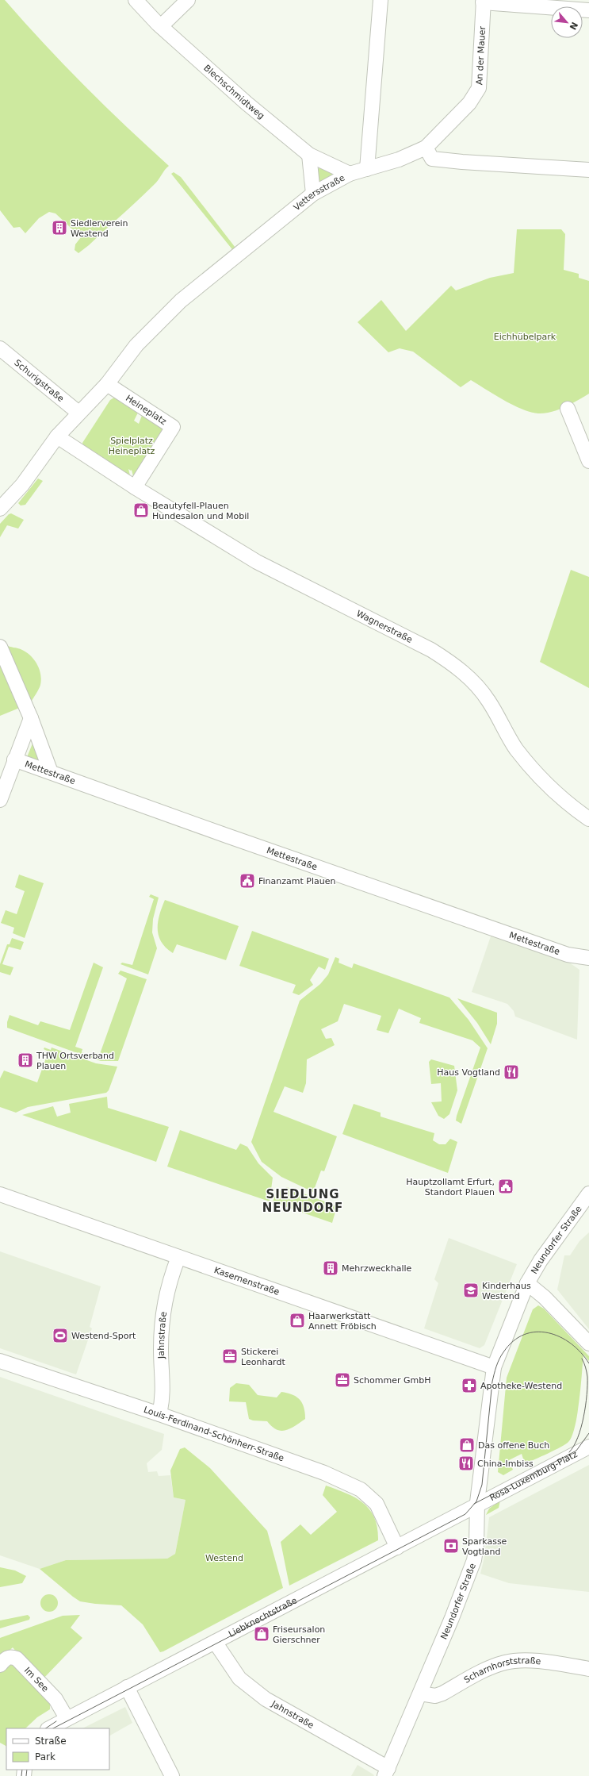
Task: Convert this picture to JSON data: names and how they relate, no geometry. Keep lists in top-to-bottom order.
{
  "streets": {
    "street": [
      "An der Mauer",
      "Blechschmidtweg",
      "Vettersstraße",
      "Schurigstraße",
      "Heineplatz",
      "Wagnerstraße",
      "Mettestraße",
      "Neundorfer Straße",
      "Kasernenstraße",
      "Jahnstraße",
      "Louis-Ferdinand-Schönherr-Straße",
      "Rosa-Luxemburg-Platz",
      "Liebknechtstraße",
      "Scharnhorststraße",
      "Im See"
    ]
  },
  "crossings": [
    ["An der Mauer", "Vettersstraße"],
    ["Blechschmidtweg", "Vettersstraße"],
    ["Vettersstraße", "Heineplatz"],
    ["Heineplatz", "Wagnerstraße"],
    ["Neundorfer Straße", "Kasernenstraße"],
    ["Neundorfer Straße", "Jahnstraße"],
    ["Neundorfer Straße", "Rosa-Luxemburg-Platz"],
    ["Neundorfer Straße", "Liebknechtstraße"],
    ["Neundorfer Straße", "Scharnhorststraße"],
    ["Kasernenstraße", "Jahnstraße"],
    ["Jahnstraße", "Louis-Ferdinand-Schönherr-Straße"],
    ["Jahnstraße", "Liebknechtstraße"],
    ["Louis-Ferdinand-Schönherr-Straße", "Liebknechtstraße"],
    ["Rosa-Luxemburg-Platz", "Liebknechtstraße"],
    ["Liebknechtstraße", "Im See"]
  ],
  "districts": ["SIEDLUNG NEUNDORF"],
  "parks": ["Eichhübelpark", "Spielplatz Heineplatz", "Westend"],
  "places": {
    "building": ["Siedlerverein Westend", "THW Ortsverband Plauen", "Mehrzweckhalle"],
    "shop": [
      "Beautyfell-Plauen Hundesalon und Mobil",
      "Haarwerkstatt Annett Fröbisch",
      "Das offene Buch",
      "Friseursalon Gierschner"
    ],
    "public building": ["Finanzamt Plauen", "Hauptzollamt Erfurt, Standort Plauen"],
    "restaurant": ["Haus Vogtland", "China-Imbiss"],
    "school or university": ["Kinderhaus Westend"],
    "sports": ["Westend-Sport"],
    "office": ["Stickerei Leonhardt", "Schommer GmbH"],
    "pharmacy": ["Apotheke-Westend"],
    "bank": ["Sparkasse Vogtland"]
  },
  "legend": ["Straße", "Park"],
  "north": "bottom right"
}
